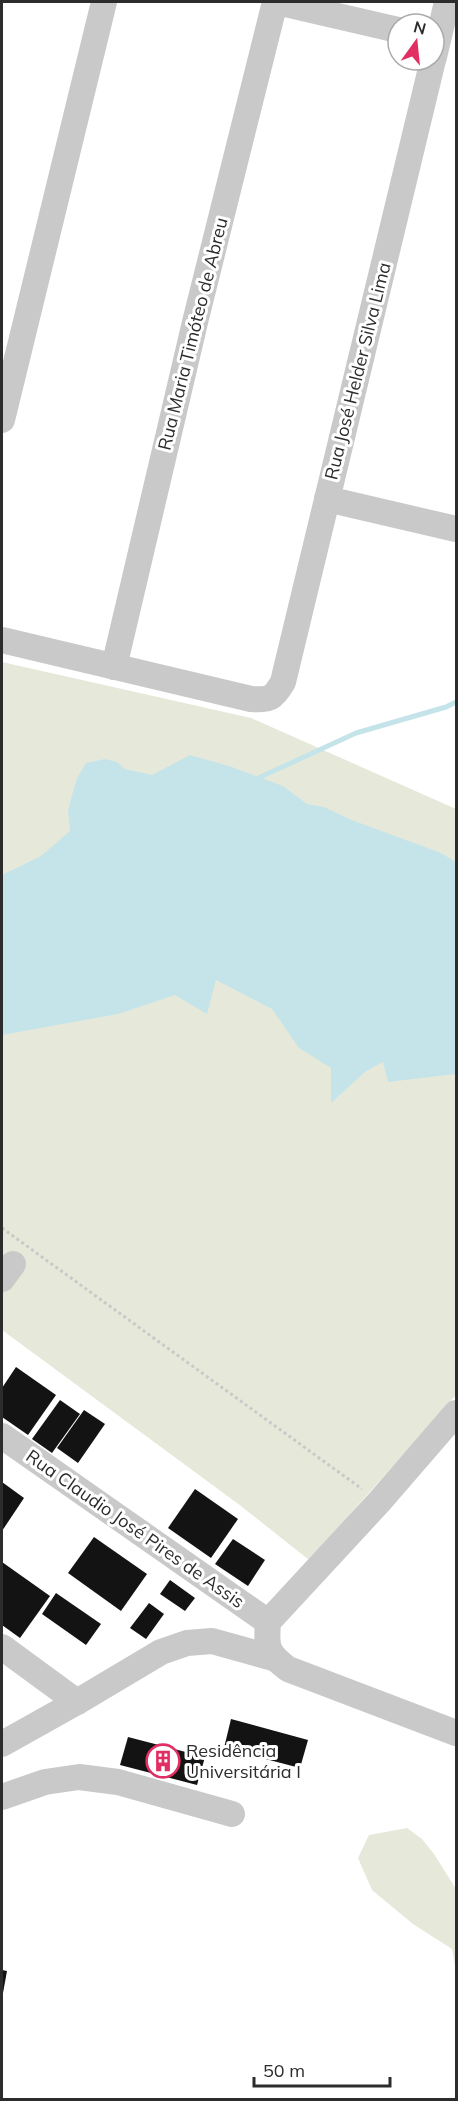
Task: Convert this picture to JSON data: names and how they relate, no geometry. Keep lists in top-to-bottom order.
{
  "streets": {
    "street": ["Rua Maria Timóteo de Abreu", "Rua José Helder Silva Lima", "Rua Claudio José Pires de Assis"]
  },
  "crossings": [
    ["Rua Maria Timóteo de Abreu", "Rua José Helder Silva Lima"]
  ],
  "places": {
    "building": ["Residência Universitária I"]
  },
  "scale_bar": "50 m",
  "north": "top"
}
